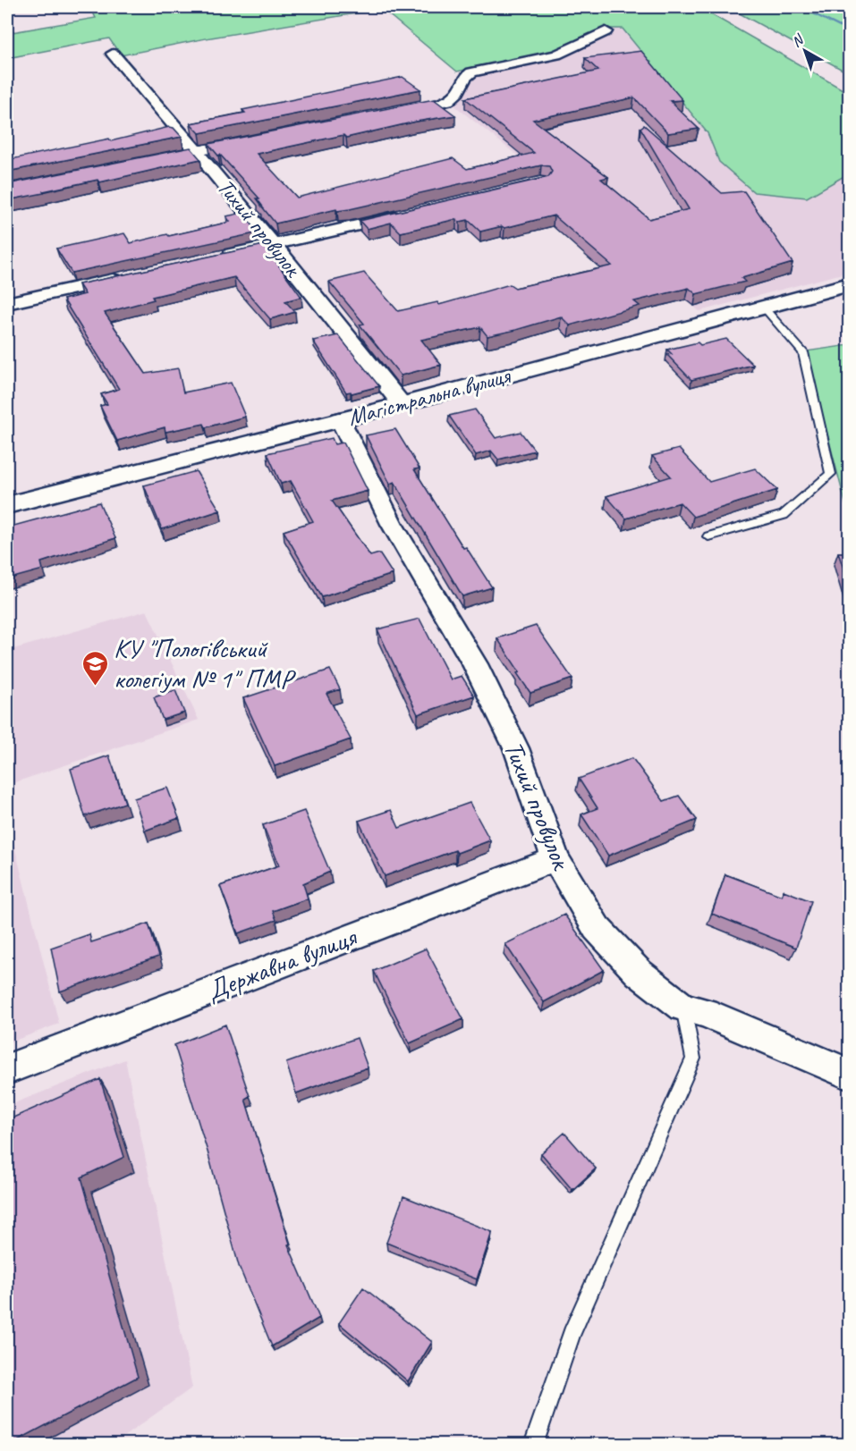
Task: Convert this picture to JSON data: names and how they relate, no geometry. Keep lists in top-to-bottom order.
{
  "streets": {
    "main road": ["Магістральна вулиця"],
    "street": ["Тихий провулок", "Державна вулиця"]
  },
  "crossings": [
    ["Тихий провулок", "Магістральна вулиця"],
    ["Тихий провулок", "Державна вулиця"]
  ],
  "places": {
    "school or university": ["КУ \"Пологівський колегіум № 1\" ПМР"]
  },
  "north": "top left"
}
